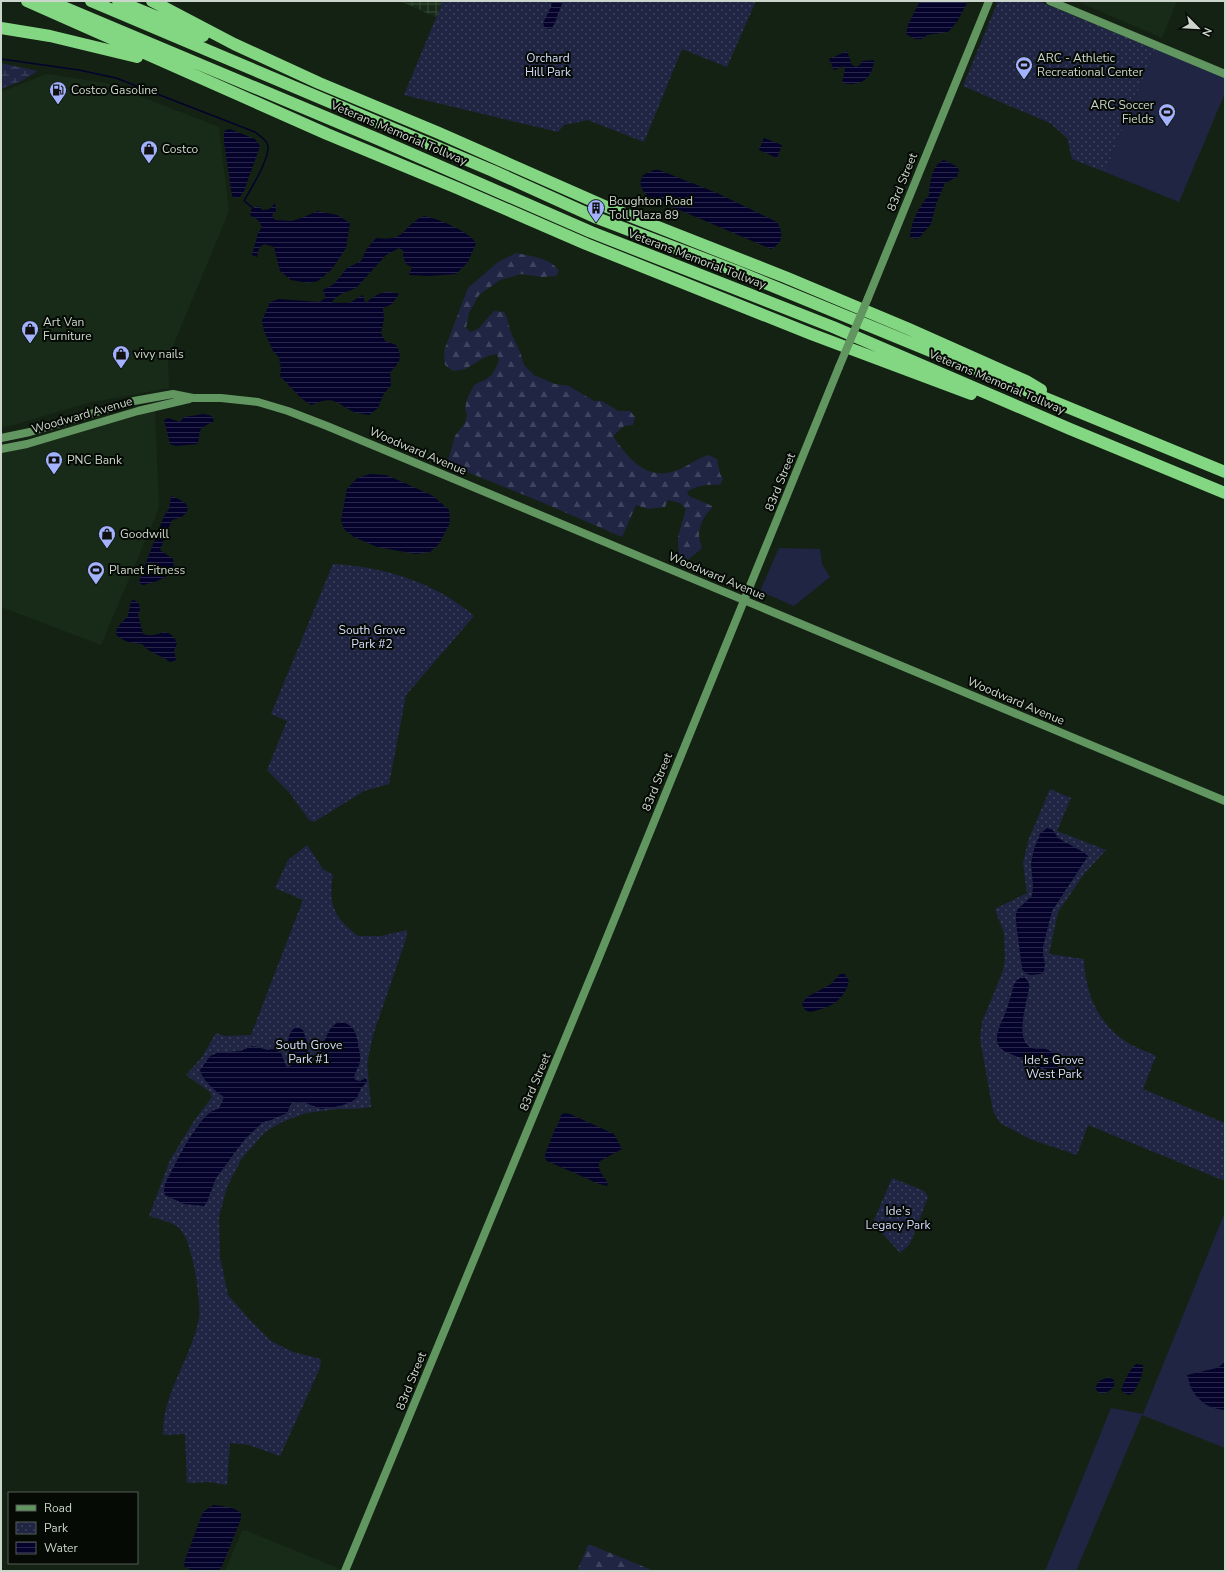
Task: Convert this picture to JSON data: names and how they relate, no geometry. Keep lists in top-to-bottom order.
{
  "streets": {
    "highway": ["Veterans Memorial Tollway"],
    "main road": ["83rd Street", "Woodward Avenue"]
  },
  "crossings": [
    ["83rd Street", "Woodward Avenue"]
  ],
  "parks": [
    "Orchard Hill Park",
    "South Grove Park #2",
    "South Grove Park #1",
    "Ide's Grove West Park",
    "Ide's Legacy Park"
  ],
  "places": {
    "sports": ["ARC - Athletic Recreational Center", "ARC Soccer Fields", "Planet Fitness"],
    "fuel station": ["Costco Gasoline"],
    "shop": [
      "Costco",
      "Art Van Furniture",
      "vivy nails",
      "Goodwill"
    ],
    "building": ["Boughton Road Toll Plaza 89"],
    "bank": ["PNC Bank"]
  },
  "legend": ["Road", "Park", "Water"],
  "north": "bottom right"
}
